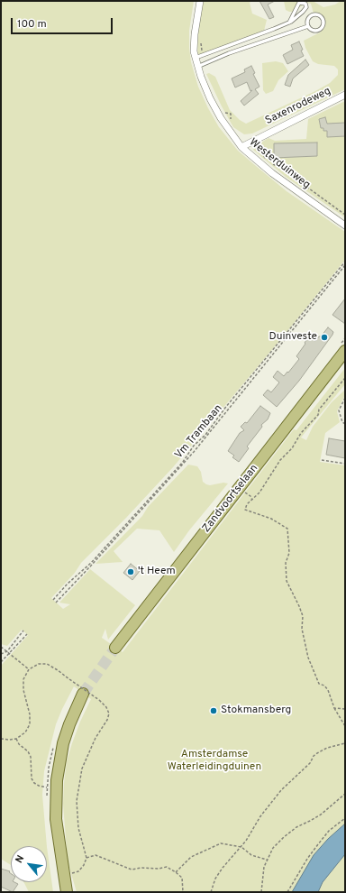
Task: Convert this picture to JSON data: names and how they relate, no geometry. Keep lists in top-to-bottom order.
{
  "streets": {
    "main road": ["Zandvoortselaan"],
    "street": ["Saxenrodeweg", "Westerduinweg"],
    "path": ["Vm Trambaan"]
  },
  "crossings": [
    ["Saxenrodeweg", "Westerduinweg"]
  ],
  "parks": ["Amsterdamse Waterleidingduinen"],
  "places": ["Duinveste", "'t Heem", "Stokmansberg"],
  "scale_bar": "100 m",
  "north": "top left"
}
